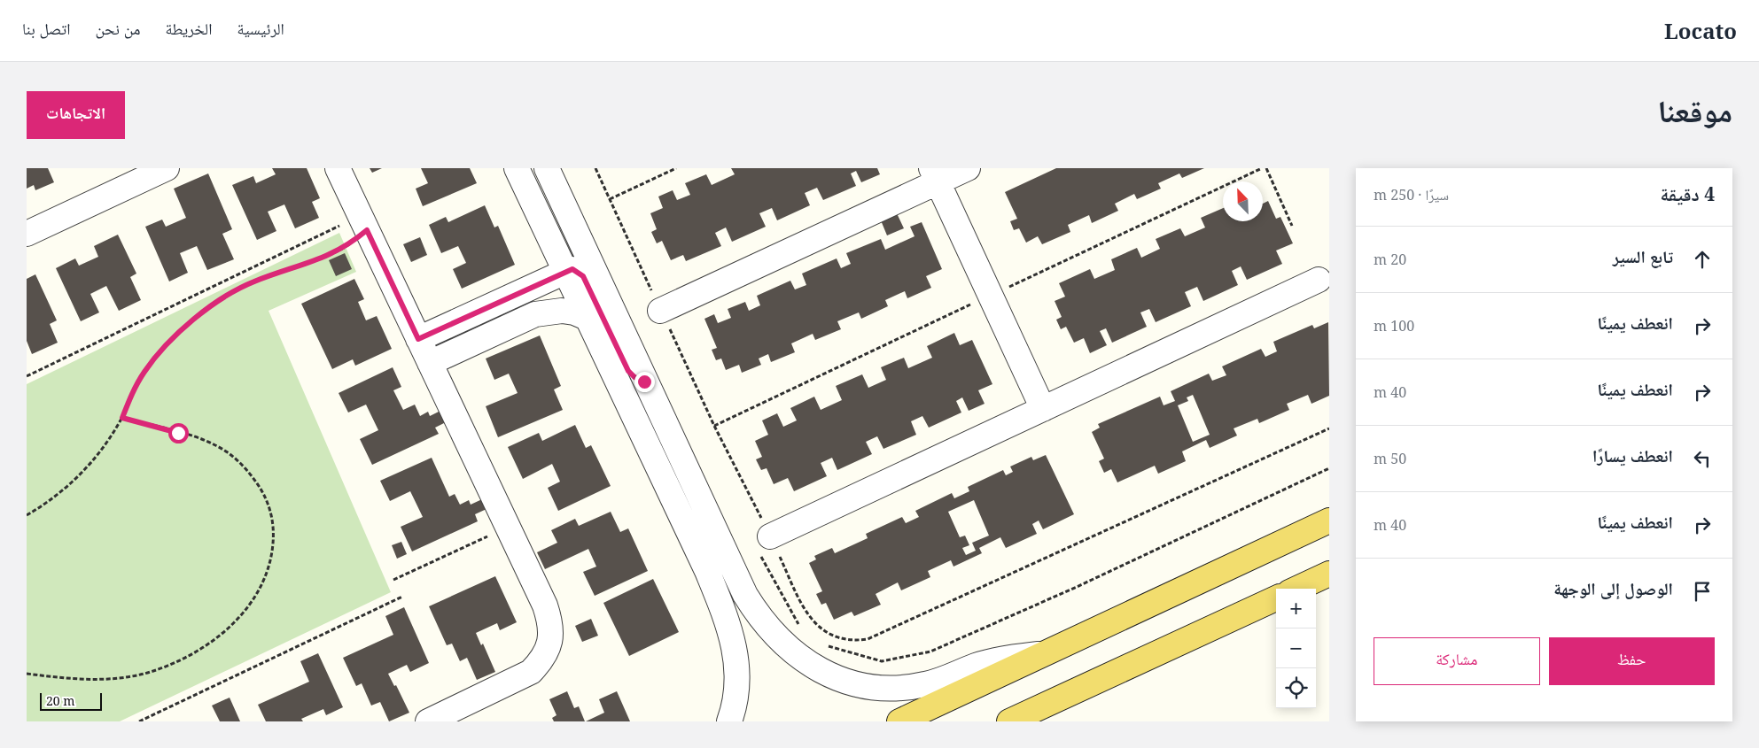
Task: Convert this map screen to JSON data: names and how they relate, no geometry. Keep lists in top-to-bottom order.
{
  "scale_bar": "20 m",
  "north": "top left",
  "page": {
    "header": "Locato",
    "nav": [
      "الرئيسية",
      "الخريطة",
      "من نحن",
      "اتصل بنا"
    ],
    "title": "موقعنا",
    "buttons": [
      "الاتجاهات",
      ["حفظ", "مشاركة"]
    ],
    "heading": ["4 دقيقة", "سيرًا · 250 m"],
    "list": [
      ["تابع السير", "20 m"],
      ["انعطف يمينًا", "100 m"],
      ["انعطف يمينًا", "40 m"],
      ["انعطف يسارًا", "50 m"],
      ["انعطف يمينًا", "40 m"],
      "الوصول إلى الوجهة"
    ],
    "map_buttons": ["+", "−"],
    "scale": "20 m"
  }
}
